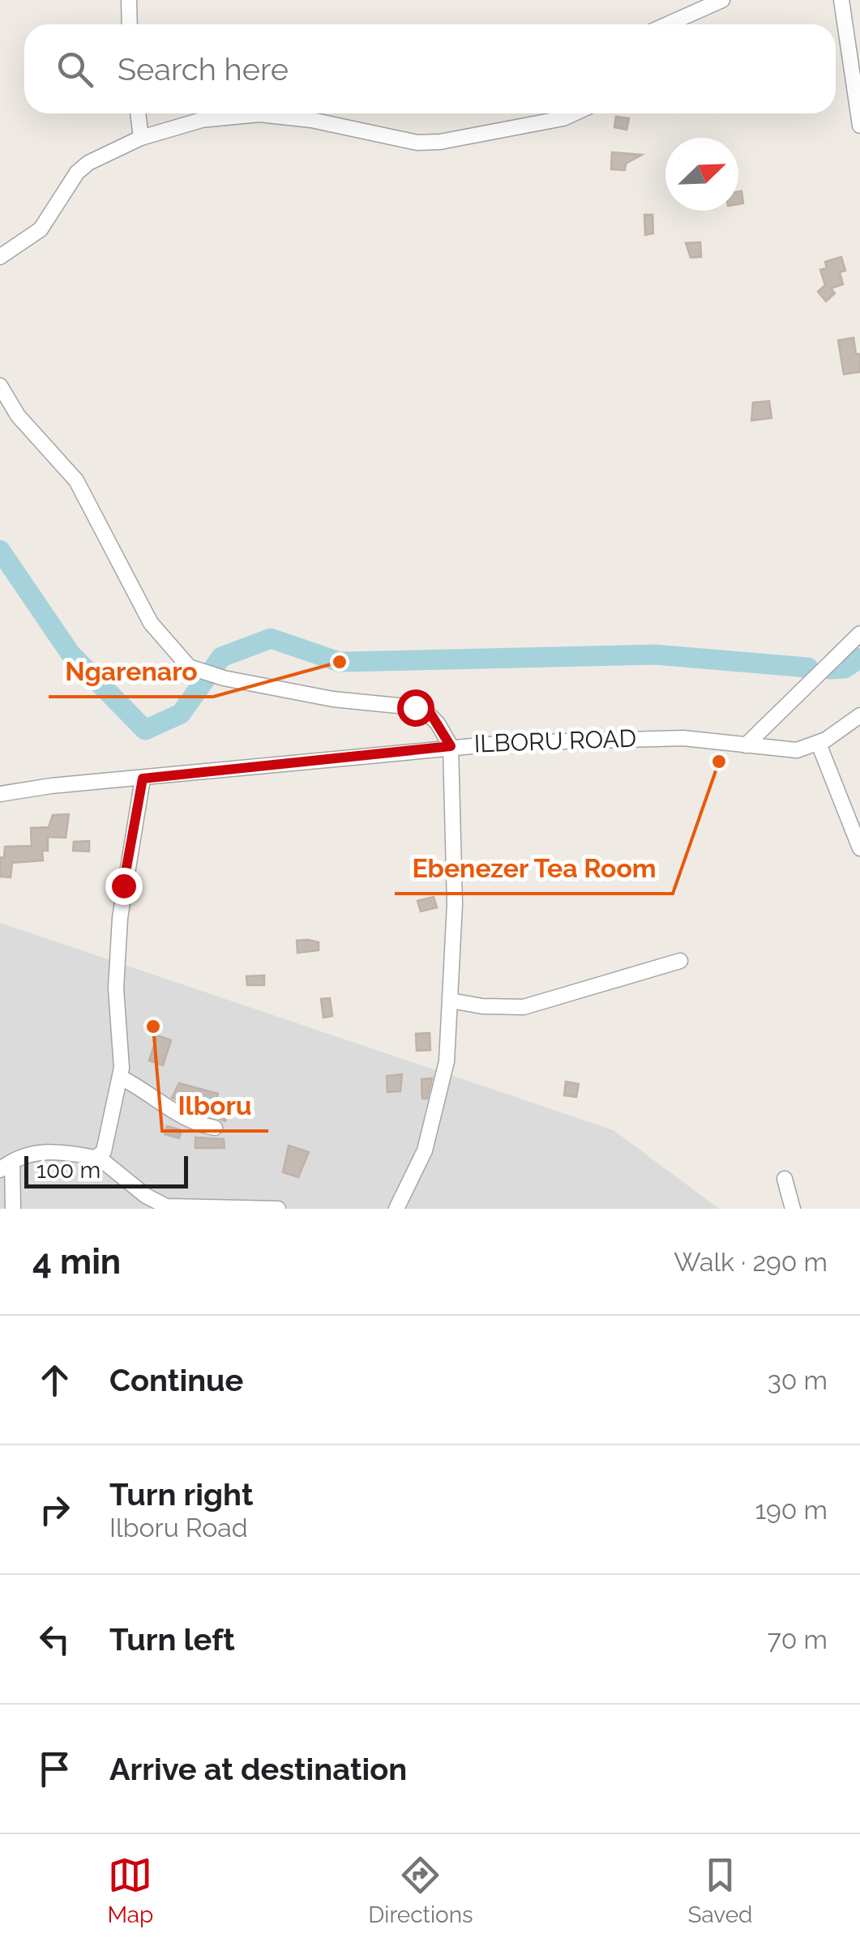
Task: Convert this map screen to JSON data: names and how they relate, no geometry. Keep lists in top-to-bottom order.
{
  "streets": {
    "street": ["ILBORU ROAD"]
  },
  "places": ["Ngarenaro", "Ebenezer Tea Room", "Ilboru"],
  "scale_bar": "100 m",
  "north": "top right",
  "page": {
    "search": "Search here",
    "scale": "100 m",
    "heading": ["4 min", "Walk · 290 m"],
    "list": [
      ["Continue", "30 m"],
      ["Turn right", "Ilboru Road", "190 m"],
      ["Turn left", "70 m"],
      "Arrive at destination"
    ],
    "nav": ["Map", "Directions", "Saved"]
  }
}
